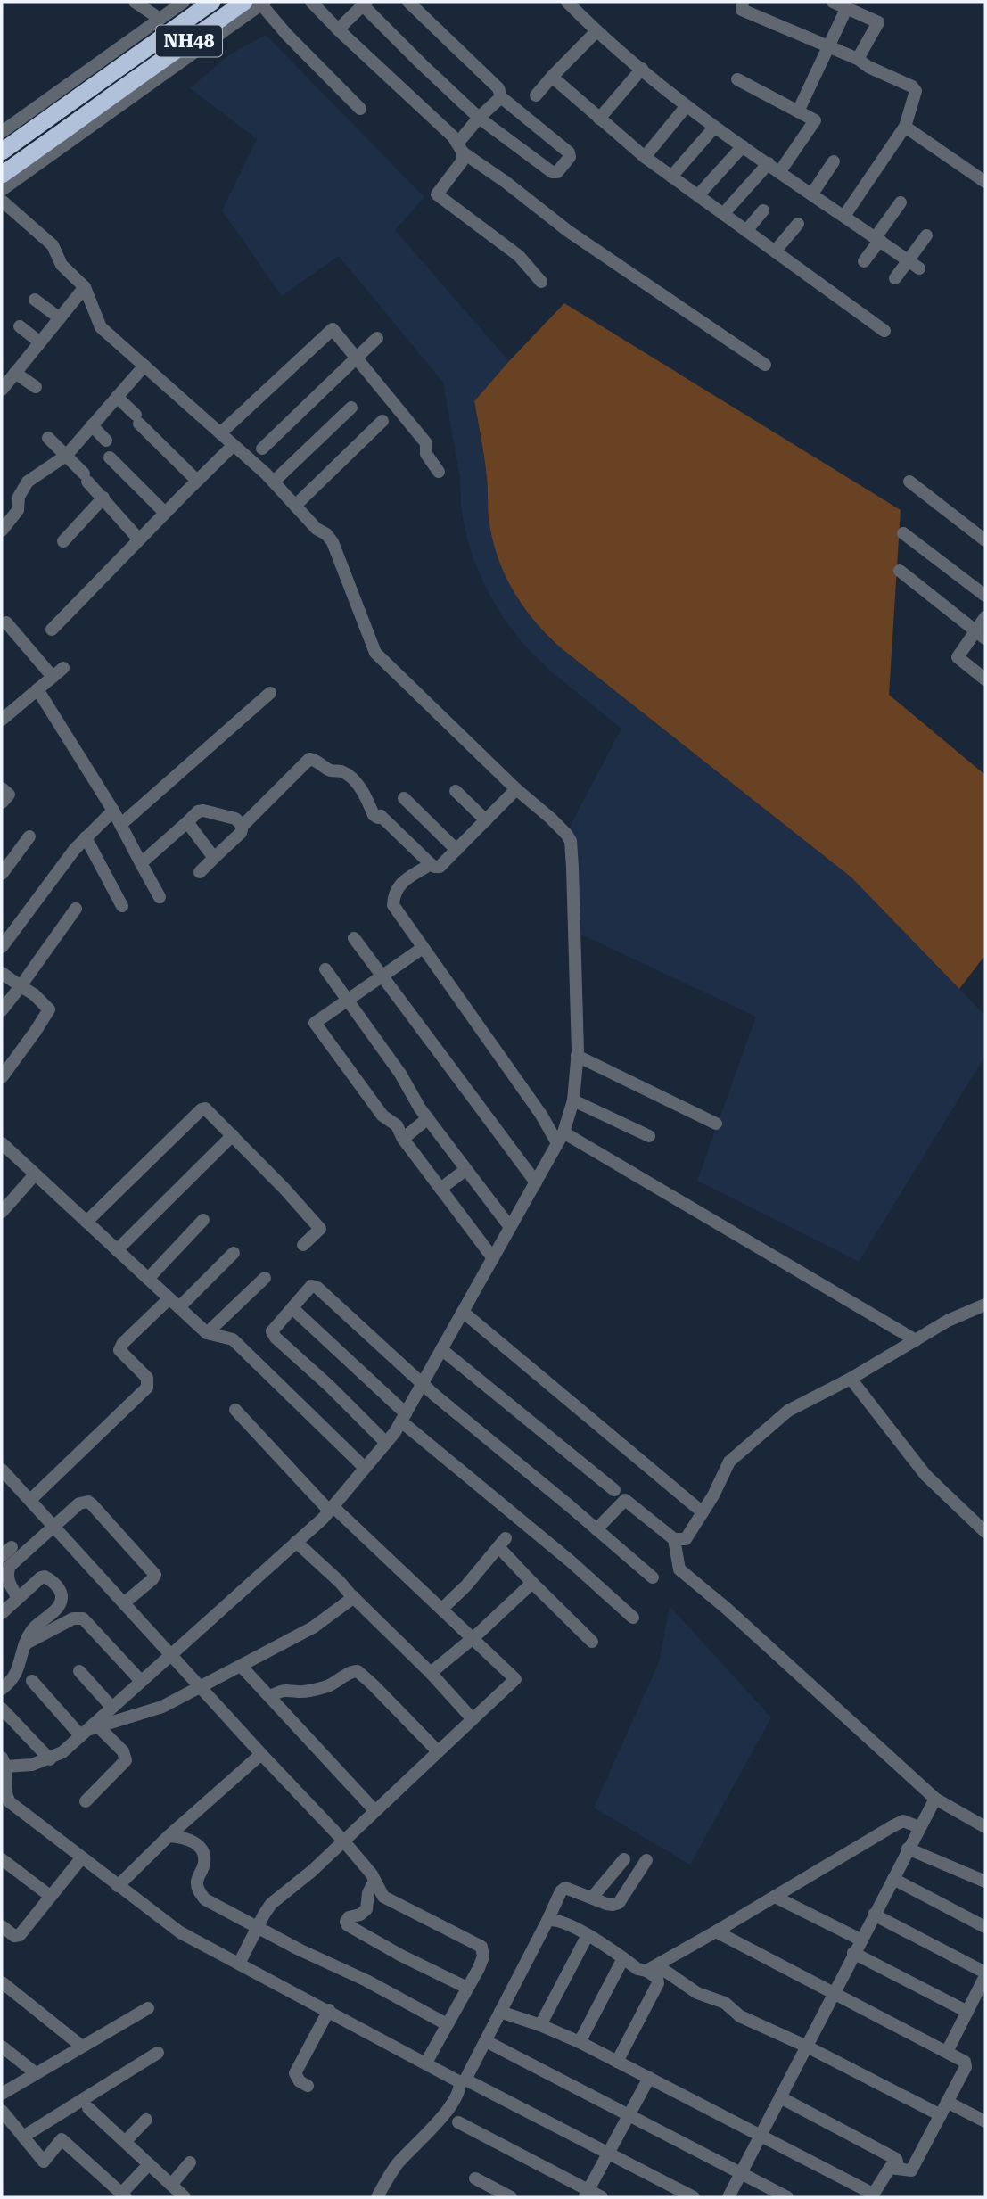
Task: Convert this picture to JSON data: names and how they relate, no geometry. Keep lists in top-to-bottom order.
{
  "streets": {
    "highway": ["NH48"]
  }
}
